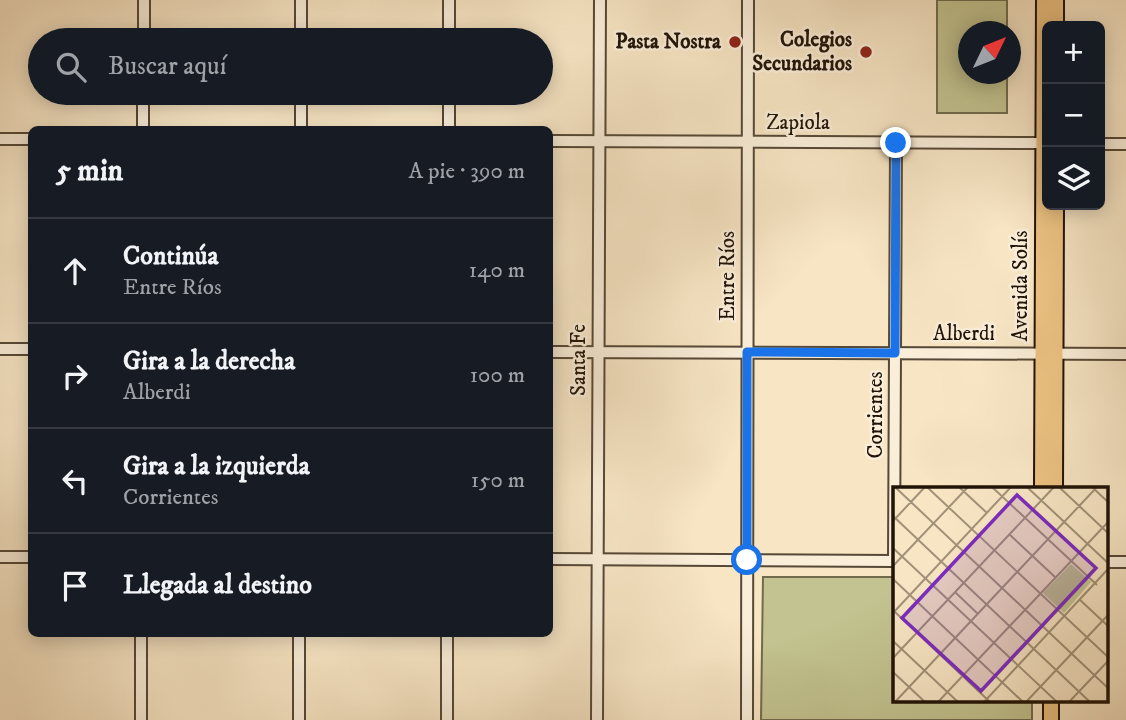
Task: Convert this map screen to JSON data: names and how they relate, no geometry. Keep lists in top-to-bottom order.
{
  "streets": {
    "main road": ["Avenida Solís"],
    "street": [
      "Zapiola",
      "Entre Ríos",
      "Alberdi",
      "Santa Fe",
      "Corrientes"
    ]
  },
  "crossings": [
    ["Zapiola", "Entre Ríos"],
    ["Zapiola", "Santa Fe"],
    ["Zapiola", "Corrientes"],
    ["Entre Ríos", "Alberdi"],
    ["Avenida Solís", "Alberdi"],
    ["Alberdi", "Santa Fe"],
    ["Alberdi", "Corrientes"]
  ],
  "places": ["Pasta Nostra", "Colegios Secundarios"],
  "north": "top right",
  "page": {
    "map_buttons": ["+", "−"],
    "search": "Buscar aquí",
    "heading": ["5 min", "A pie · 390 m"],
    "list": [
      ["Continúa", "Entre Ríos", "140 m"],
      ["Gira a la derecha", "Alberdi", "100 m"],
      ["Gira a la izquierda", "Corrientes", "150 m"],
      "Llegada al destino"
    ]
  }
}
